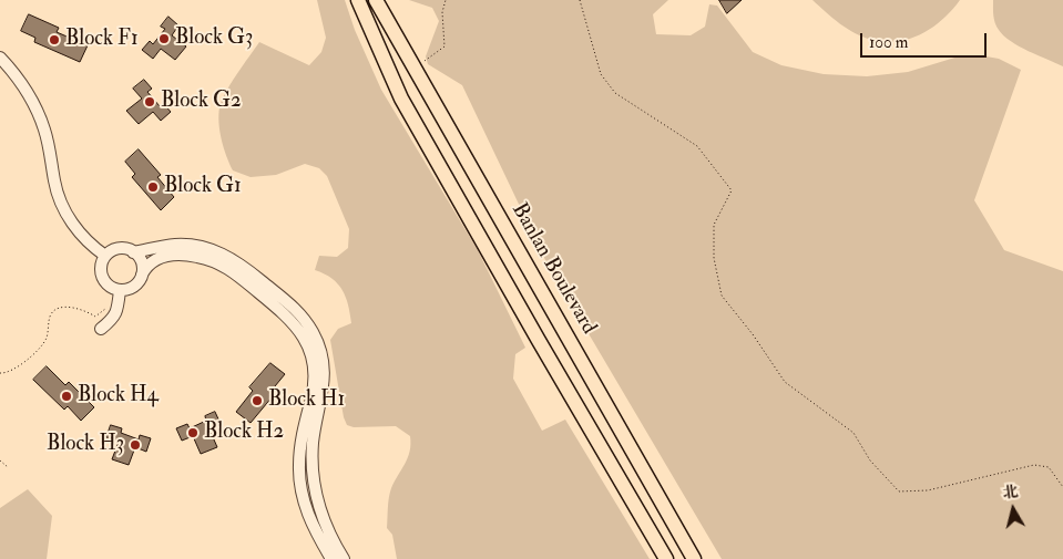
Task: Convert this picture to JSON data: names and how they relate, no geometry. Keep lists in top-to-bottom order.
{
  "streets": {
    "main road": ["Banlan Boulevard"]
  },
  "places": [
    "Block G3",
    "Block F1",
    "Block G2",
    "Block G1",
    "Block H4",
    "Block H1",
    "Block H2",
    "Block H3"
  ],
  "scale_bar": "100 m",
  "north": "top"
}
